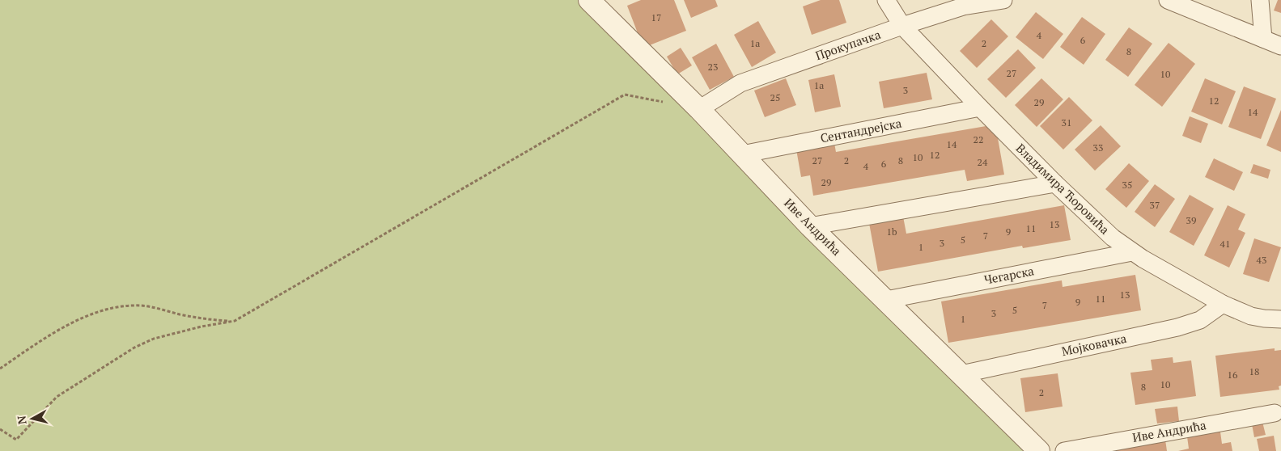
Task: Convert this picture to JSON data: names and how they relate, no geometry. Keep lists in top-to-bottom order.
{
  "streets": {
    "street": [
      "Прокупачка",
      "Сентандрејска",
      "Владимира Ћоровића",
      "Иве Андрића",
      "Чегарска",
      "Мојковачка"
    ]
  },
  "crossings": [
    ["Прокупачка", "Владимира Ћоровића"],
    ["Прокупачка", "Иве Андрића"],
    ["Сентандрејска", "Владимира Ћоровића"],
    ["Сентандрејска", "Иве Андрића"],
    ["Владимира Ћоровића", "Чегарска"],
    ["Владимира Ћоровића", "Мојковачка"],
    ["Иве Андрића", "Чегарска"],
    ["Иве Андрића", "Мојковачка"]
  ],
  "house_numbers": [
    "17",
    "4",
    "6",
    "1a",
    "2",
    "8",
    "23",
    "27",
    "10",
    "1a",
    "3",
    "25",
    "12",
    "29",
    "14",
    "31",
    "22",
    "14",
    "33",
    "12",
    "10",
    "27",
    "2",
    "8",
    "24",
    "6",
    "4",
    "29",
    "35",
    "37",
    "39",
    "13",
    "11",
    "1b",
    "9",
    "7",
    "5",
    "3",
    "41",
    "1",
    "43",
    "13",
    "11",
    "9",
    "7",
    "5",
    "3",
    "1",
    "18",
    "16",
    "10",
    "8",
    "2"
  ],
  "north": "left"
}
